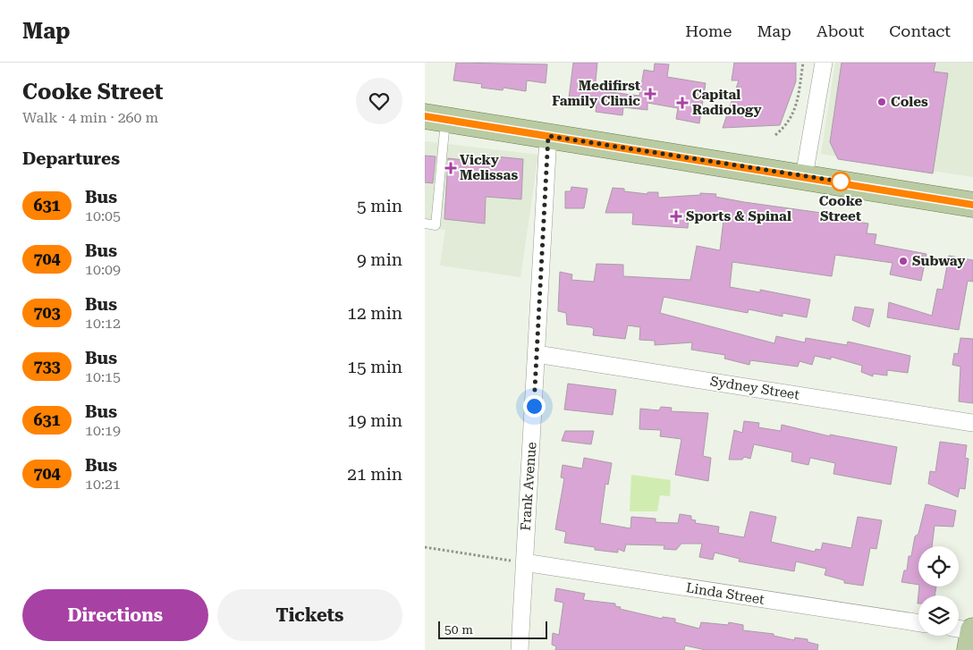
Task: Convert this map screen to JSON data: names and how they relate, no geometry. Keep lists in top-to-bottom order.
{
  "streets": {
    "street": ["Sydney Street", "Frank Avenue", "Linda Street"]
  },
  "crossings": [
    ["Sydney Street", "Frank Avenue"],
    ["Frank Avenue", "Linda Street"]
  ],
  "places": {
    "health": [
      "Medifirst Family Clinic",
      "Capital Radiology",
      "Vicky Melissas",
      "Sports & Spinal"
    ],
    "other": ["Coles", "Cooke Street", "Subway"]
  },
  "lines": ["bus line 631"],
  "scale_bar": "50 m",
  "page": {
    "header": "Map",
    "nav": [
      "Home",
      "Map",
      "About",
      "Contact"
    ],
    "heading": [
      ["Cooke Street", "Walk · 4 min · 260 m"],
      "Departures"
    ],
    "list": [
      {
        "mark": "631",
        "name": "Bus",
        "note": "10:05",
        "value": "5 min"
      },
      {
        "mark": "704",
        "name": "Bus",
        "note": "10:09",
        "value": "9 min"
      },
      {
        "mark": "703",
        "name": "Bus",
        "note": "10:12",
        "value": "12 min"
      },
      {
        "mark": "733",
        "name": "Bus",
        "note": "10:15",
        "value": "15 min"
      },
      {
        "mark": "631",
        "name": "Bus",
        "note": "10:19",
        "value": "19 min"
      },
      {
        "mark": "704",
        "name": "Bus",
        "note": "10:21",
        "value": "21 min"
      }
    ],
    "buttons": ["Directions", "Tickets"],
    "scale": "50 m"
  }
}
